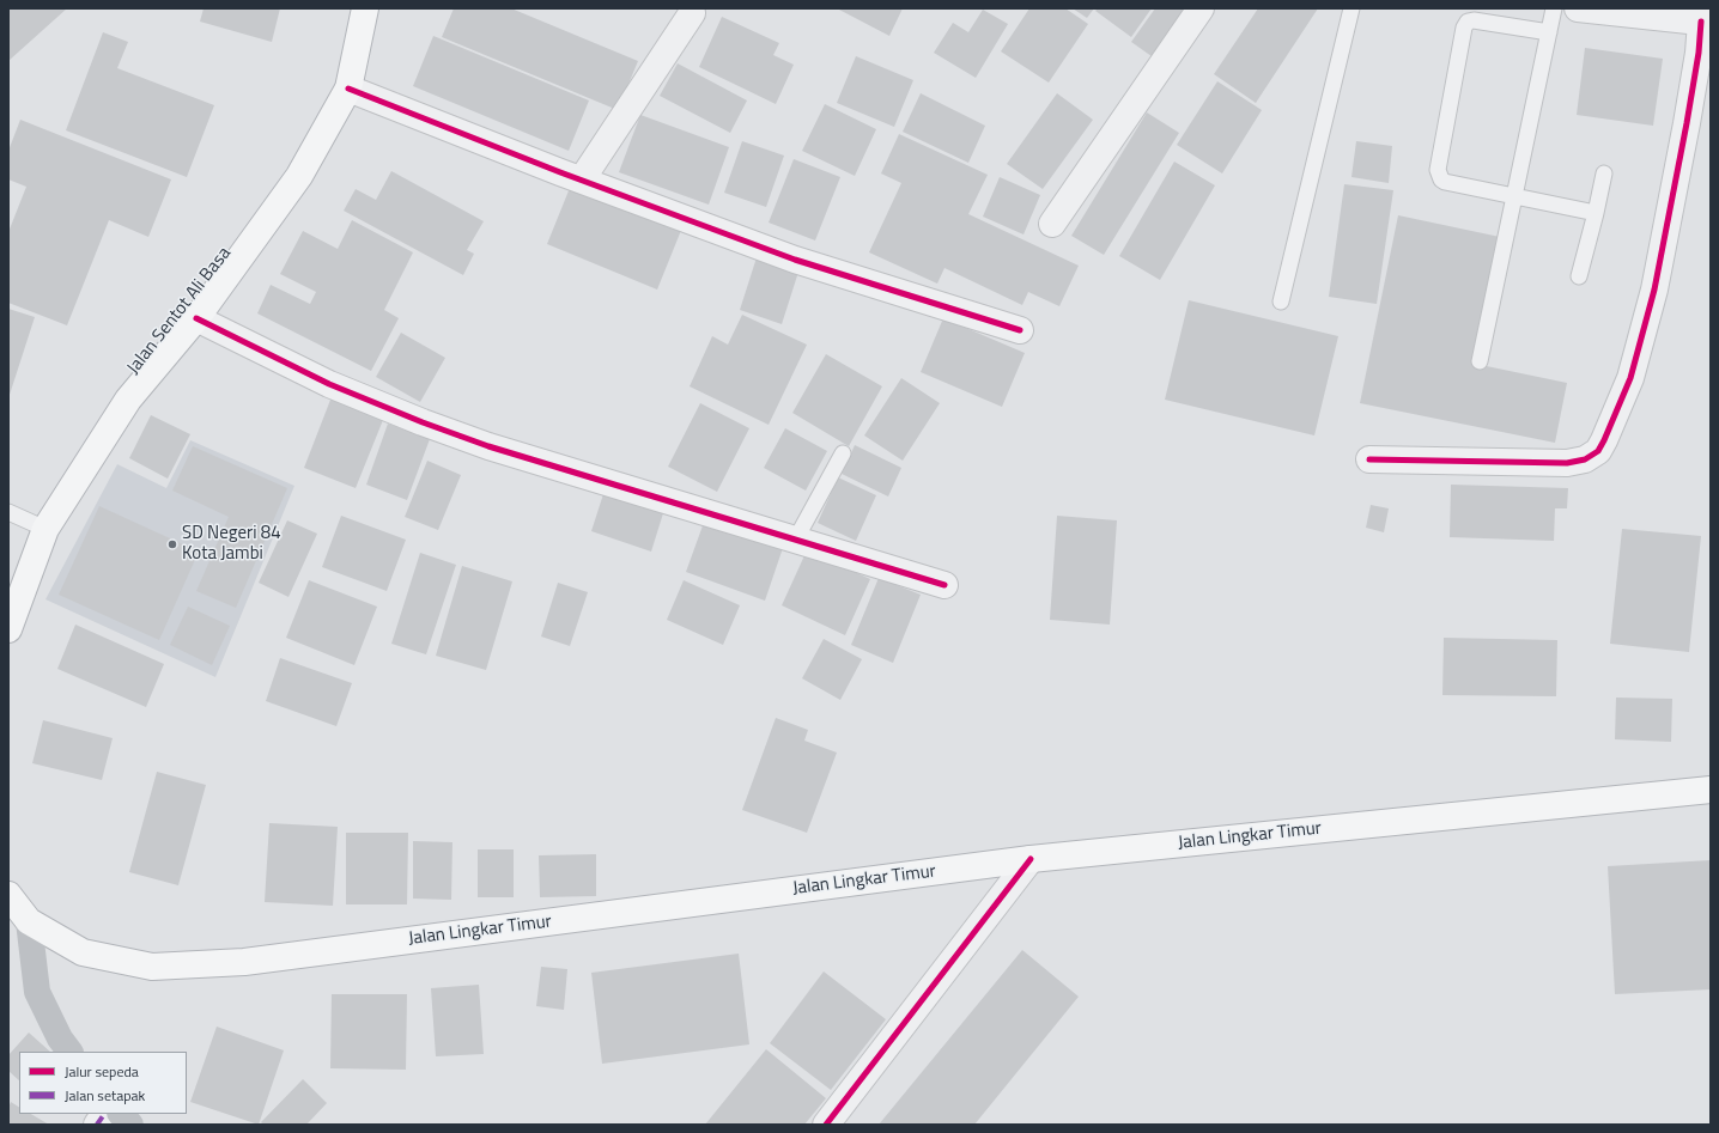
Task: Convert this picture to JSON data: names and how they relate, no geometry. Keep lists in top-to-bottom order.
{
  "streets": {
    "highway": ["Jalan Sentot Ali Basa", "Jalan Lingkar Timur"]
  },
  "places": ["SD Negeri 84 Kota Jambi"],
  "legend": ["Jalur sepeda", "Jalan setapak"]
}
